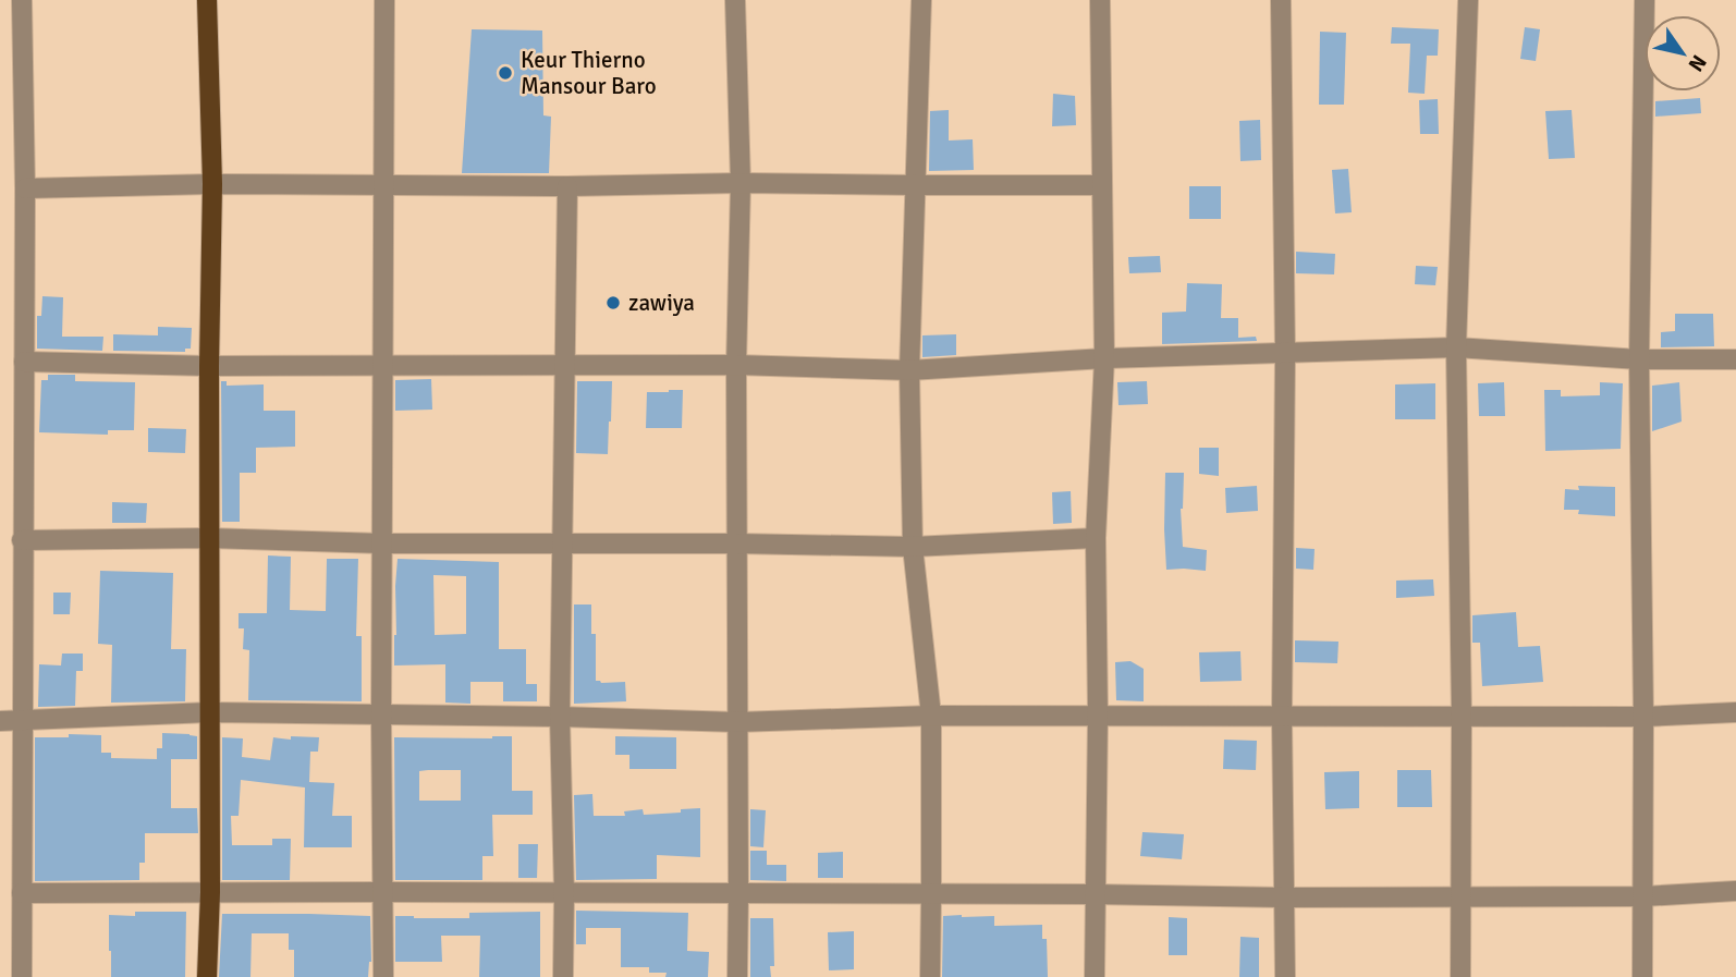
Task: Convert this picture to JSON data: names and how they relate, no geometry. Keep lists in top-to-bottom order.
{
  "places": ["Keur Thierno Mansour Baro", "zawiya"],
  "north": "bottom right"
}
